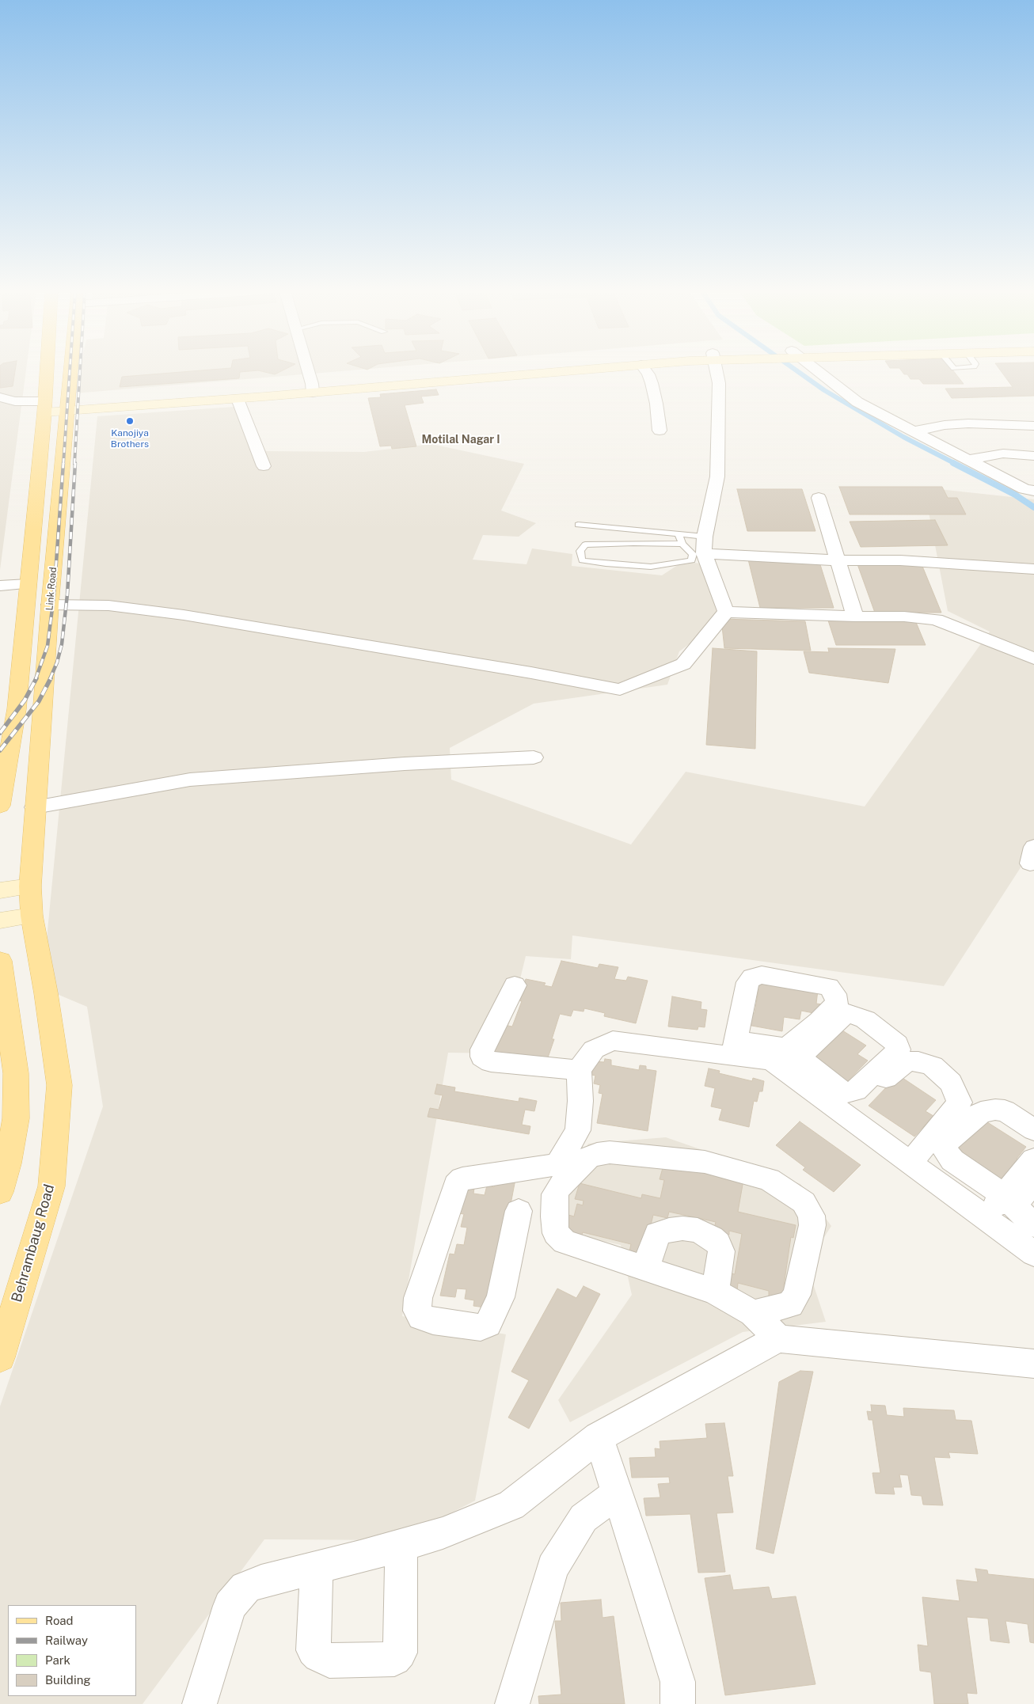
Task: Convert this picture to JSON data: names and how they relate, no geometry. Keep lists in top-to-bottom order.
{
  "streets": {
    "main road": ["Link Road", "Behrambaug Road"]
  },
  "crossings": [
    ["Link Road", "Behrambaug Road"]
  ],
  "districts": ["Motilal Nagar I"],
  "places": ["Kanojiya Brothers"],
  "legend": [
    "Road",
    "Railway",
    "Park",
    "Building"
  ]
}
